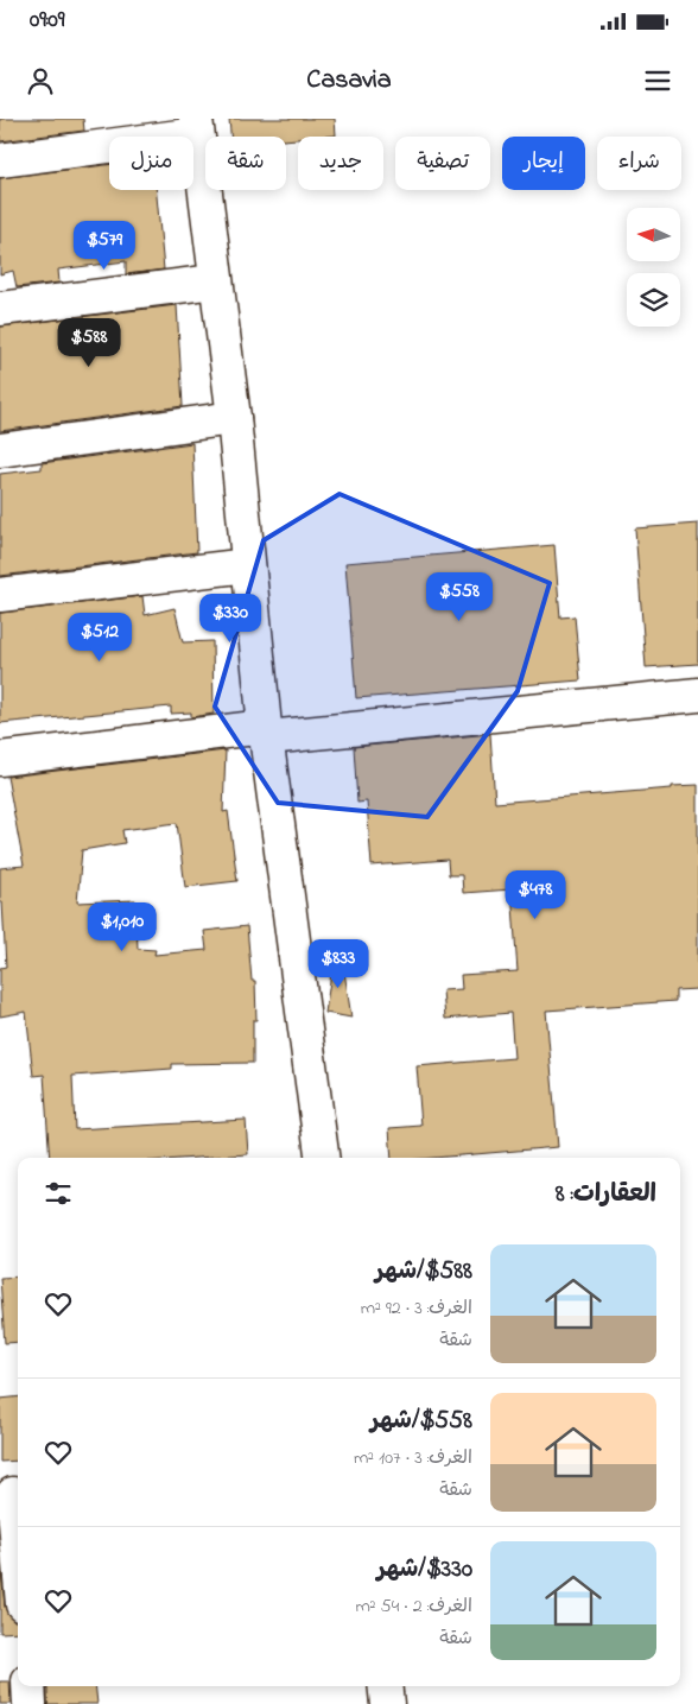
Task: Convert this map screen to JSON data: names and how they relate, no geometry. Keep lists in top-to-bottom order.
{
  "north": "left",
  "page": {
    "status": "09:09",
    "header": "Casavia",
    "chip": [
      "شراء",
      "إيجار",
      "تصفية",
      "جديد",
      "شقة",
      "منزل"
    ],
    "price": [
      "$579",
      "$588",
      "$558",
      "$330",
      "$512",
      "$478",
      "$1,010",
      "$833"
    ],
    "heading": "العقارات: 8",
    "list": [
      {
        "name": "$588/شهر",
        "note": "الغرف: 3 · 92 m² · شقة"
      },
      {
        "name": "$558/شهر",
        "note": "الغرف: 3 · 107 m² · شقة"
      },
      {
        "name": "$330/شهر",
        "note": "الغرف: 2 · 54 m² · شقة"
      }
    ]
  }
}
